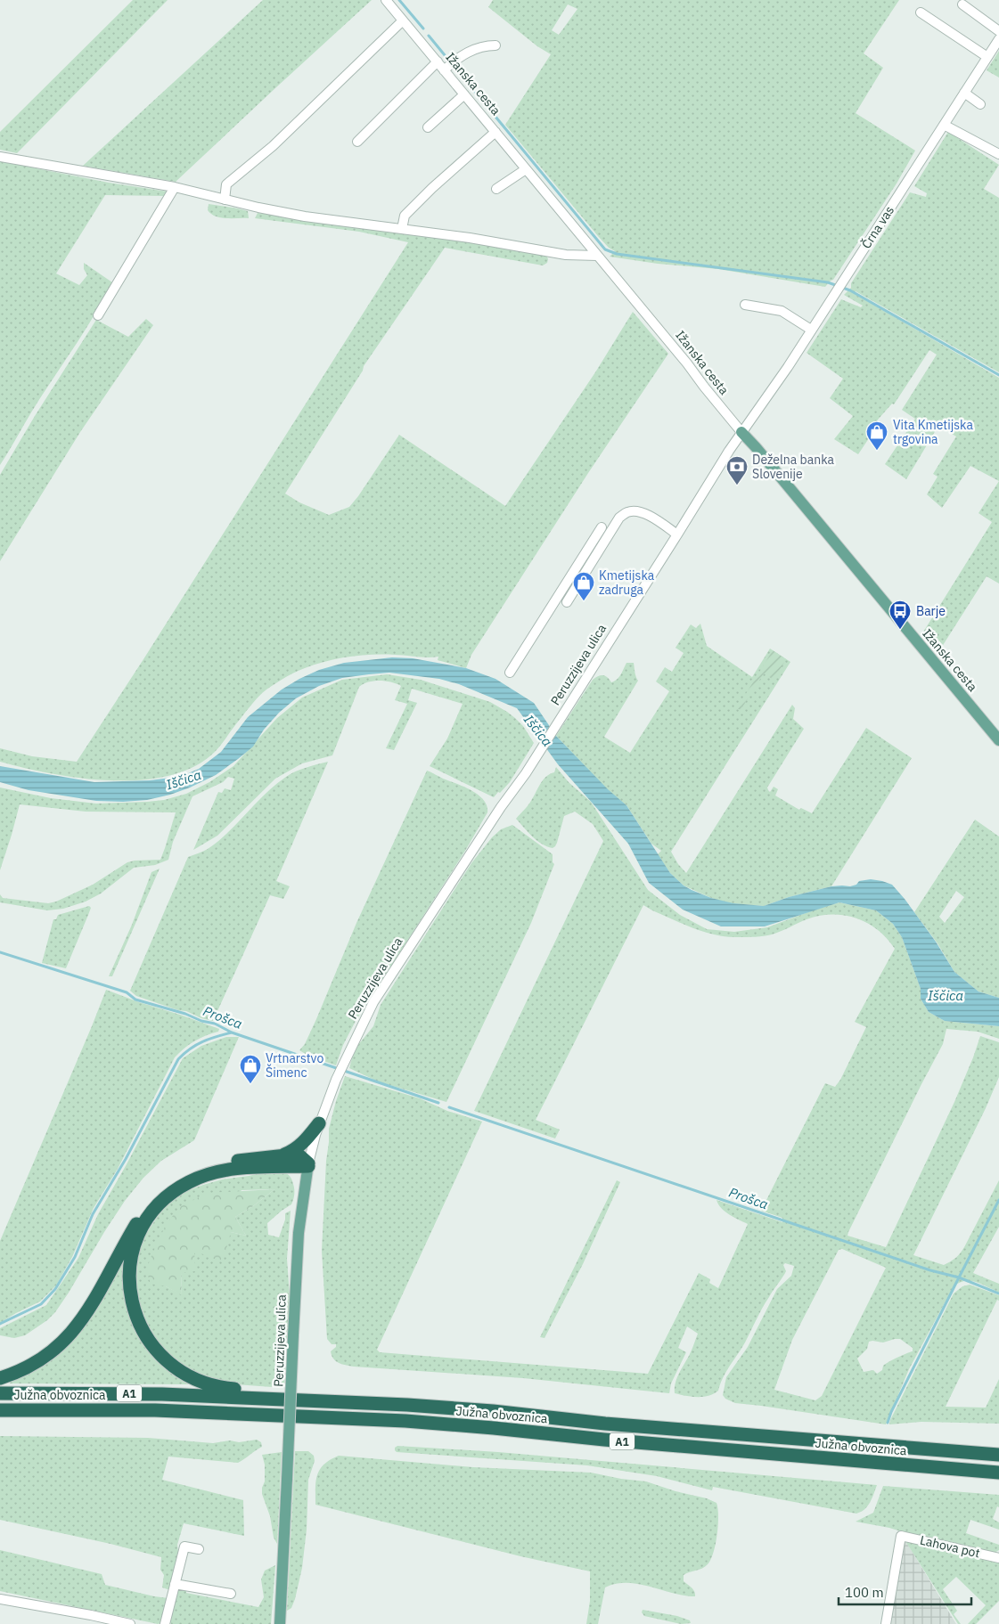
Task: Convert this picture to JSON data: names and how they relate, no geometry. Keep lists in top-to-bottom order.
{
  "streets": {
    "highway": ["A1", "Južna obvoznica"],
    "main road": ["Ižanska cesta", "Peruzzijeva ulica"],
    "street": ["Črna vas", "Lahova pot"]
  },
  "crossings": [
    ["Ižanska cesta", "Črna vas"],
    ["Ižanska cesta", "Peruzzijeva ulica"],
    ["Črna vas", "Peruzzijeva ulica"]
  ],
  "water": ["Iščica", "Prošca"],
  "places": {
    "shop": ["Vita Kmetijska trgovina", "Kmetijska zadruga", "Vrtnarstvo Šimenc"],
    "bank": ["Deželna banka Slovenije"],
    "bus stop": ["Barje"]
  },
  "scale_bar": "100 m"
}
